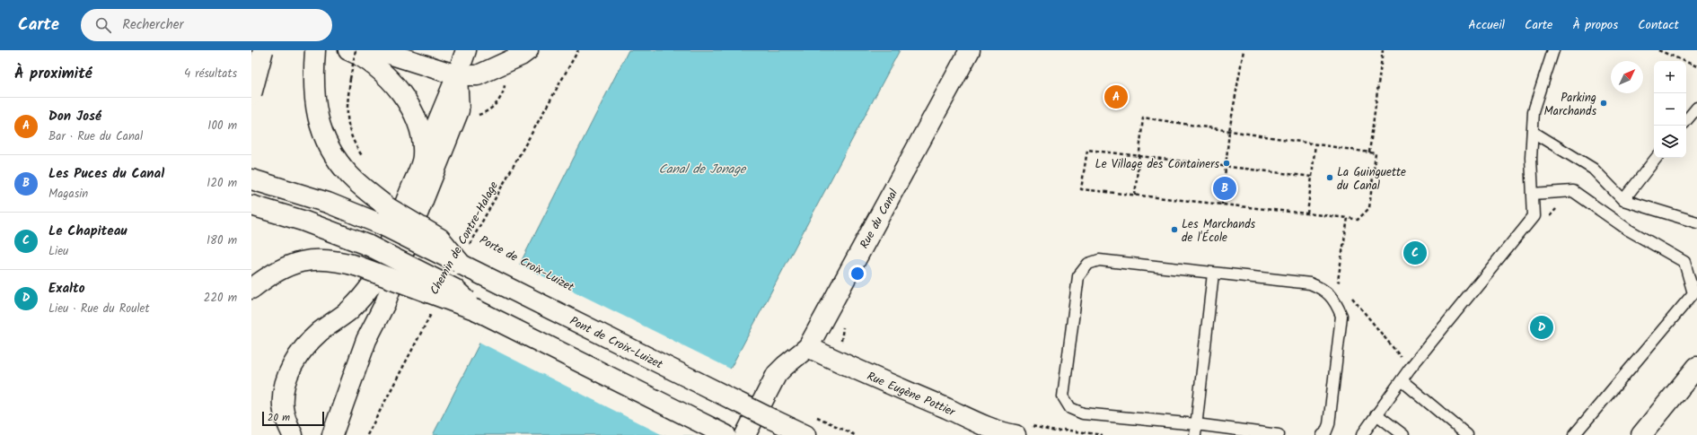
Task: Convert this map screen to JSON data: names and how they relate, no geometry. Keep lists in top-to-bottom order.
{
  "streets": {
    "main road": ["Rue du Canal", "Pont de Croix-Luizet", "Rue Eugène Pottier"],
    "path": ["Chemin de Contre-Halage", "Porte de Croix-Luizet"]
  },
  "crossings": [
    ["Rue du Canal", "Rue Eugène Pottier"]
  ],
  "water": ["Canal de Jonage"],
  "places": [
    "Parking Marchands",
    "Le Village des Containers",
    "La Guinguette du Canal",
    "Les Marchands de l'École"
  ],
  "scale_bar": "20 m",
  "north": "top right",
  "page": {
    "header": "Carte",
    "search": "Rechercher",
    "nav": [
      "Accueil",
      "Carte",
      "À propos",
      "Contact"
    ],
    "heading": ["À proximité", "4 résultats"],
    "map_buttons": ["+", "−"],
    "pins": [
      "A",
      "B",
      "C",
      "D"
    ],
    "list": [
      {
        "mark": "A",
        "name": "Don José",
        "note": "Bar · Rue du Canal",
        "value": "100 m"
      },
      {
        "mark": "B",
        "name": "Les Puces du Canal",
        "note": "Magasin",
        "value": "120 m"
      },
      {
        "mark": "C",
        "name": "Le Chapiteau",
        "note": "Lieu",
        "value": "180 m"
      },
      {
        "mark": "D",
        "name": "Exalto",
        "note": "Lieu · Rue du Roulet",
        "value": "220 m"
      }
    ],
    "scale": "20 m"
  }
}
